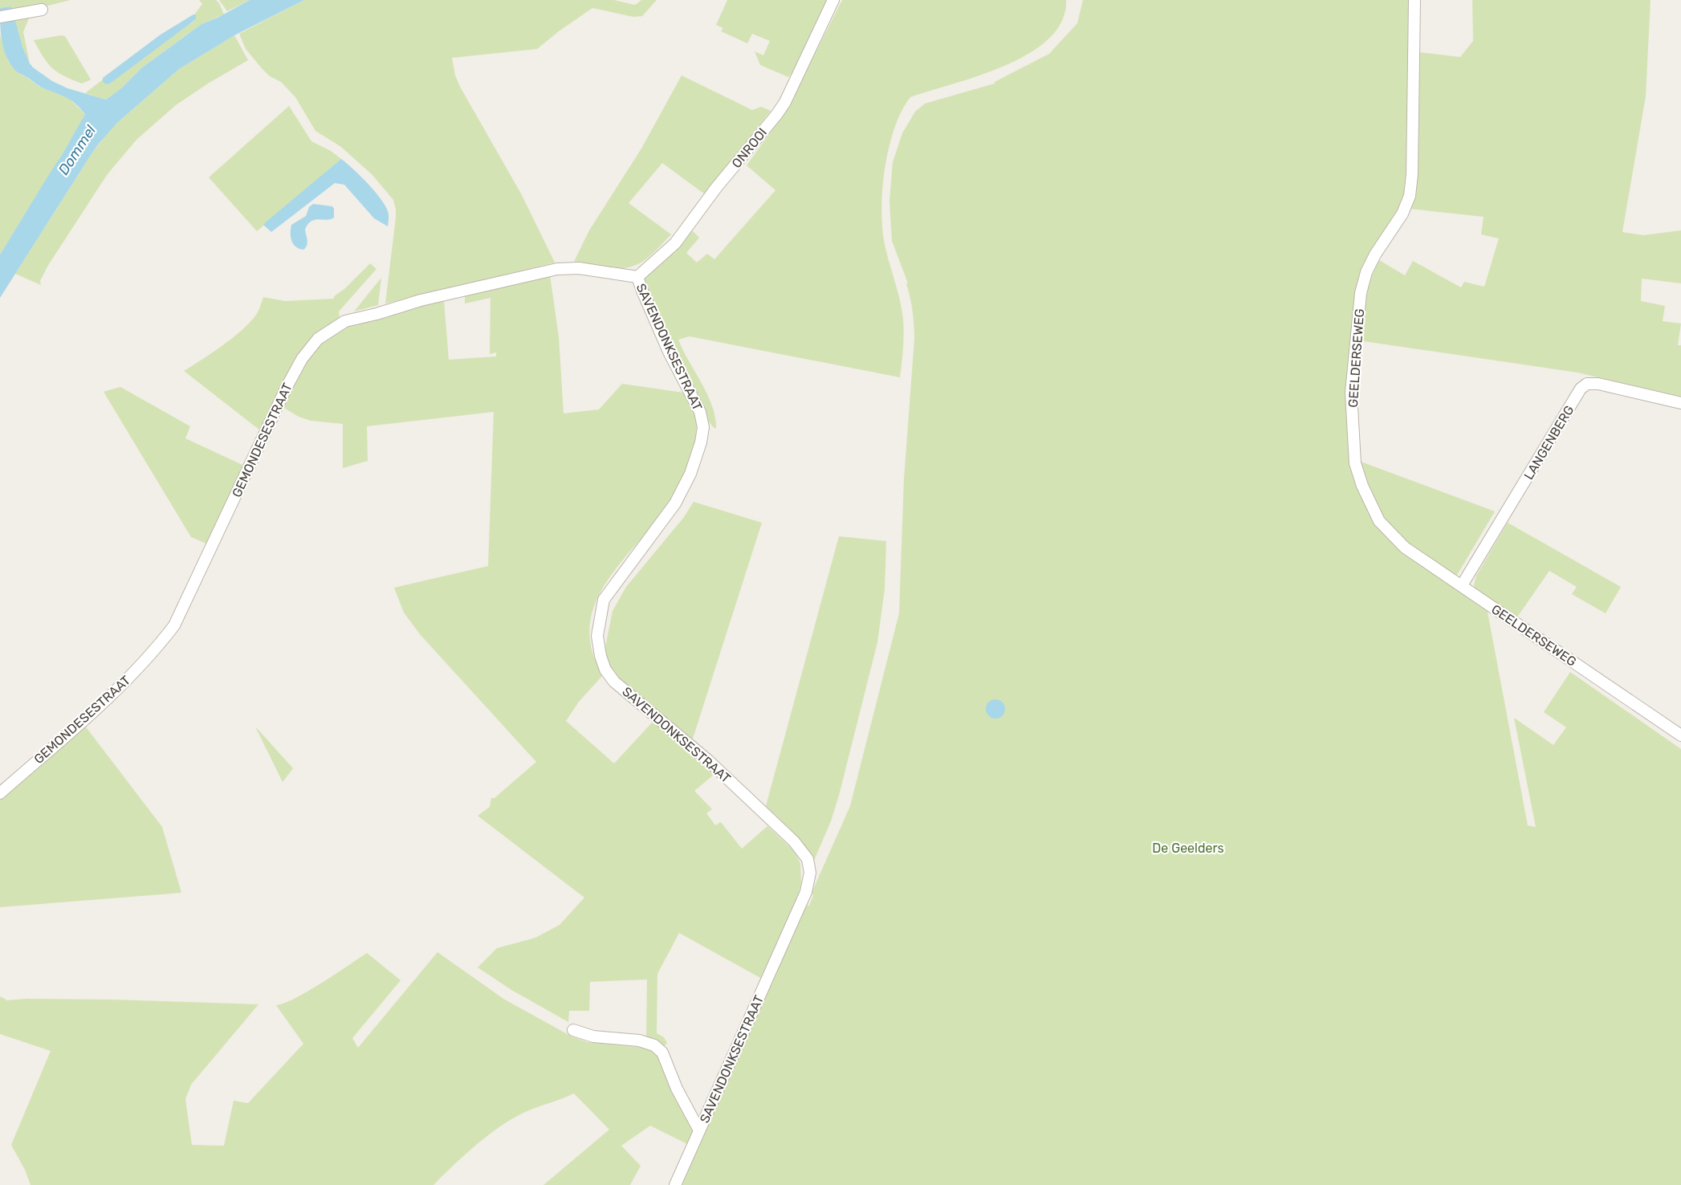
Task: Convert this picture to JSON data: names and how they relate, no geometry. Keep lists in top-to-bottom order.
{
  "streets": {
    "street": [
      "ONROOI",
      "SAVENDONKSESTRAAT",
      "GEELDERSEWEG",
      "GEMONDESESTRAAT",
      "LANGENBERG"
    ]
  },
  "crossings": [
    ["ONROOI", "SAVENDONKSESTRAAT"],
    ["ONROOI", "GEMONDESESTRAAT"],
    ["SAVENDONKSESTRAAT", "GEMONDESESTRAAT"],
    ["GEELDERSEWEG", "LANGENBERG"]
  ],
  "water": ["Dommel"],
  "parks": ["De Geelders"]
}
